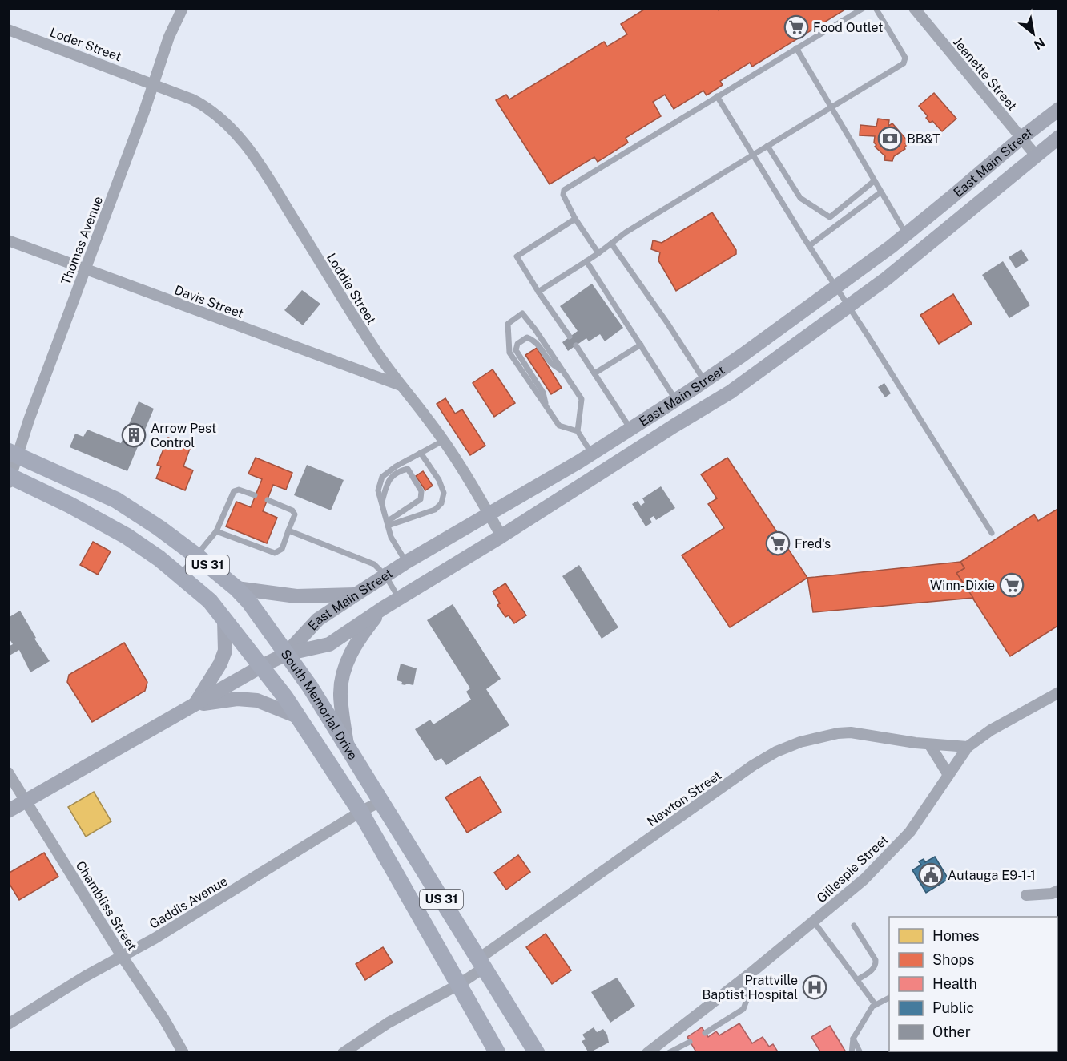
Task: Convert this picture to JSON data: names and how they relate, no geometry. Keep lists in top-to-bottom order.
{
  "streets": {
    "main road": ["East Main Street", "US 31", "South Memorial Drive"],
    "street": [
      "Loder Street",
      "Jeanette Street",
      "Thomas Avenue",
      "Loddie Street",
      "Davis Street",
      "Newton Street",
      "Gillespie Street",
      "Gaddis Avenue",
      "Chambliss Street"
    ]
  },
  "crossings": [
    ["Loder Street", "Thomas Avenue"],
    ["Loder Street", "Loddie Street"],
    ["Jeanette Street", "East Main Street"],
    ["East Main Street", "Loddie Street"],
    ["East Main Street", "South Memorial Drive"],
    ["East Main Street", "Chambliss Street"],
    ["Thomas Avenue", "Loddie Street"],
    ["Thomas Avenue", "Davis Street"],
    ["Thomas Avenue", "South Memorial Drive"],
    ["Loddie Street", "Davis Street"],
    ["South Memorial Drive", "Newton Street"],
    ["South Memorial Drive", "Gaddis Avenue"],
    ["Newton Street", "Gillespie Street"],
    ["Gaddis Avenue", "Chambliss Street"]
  ],
  "places": {
    "supermarket": ["Food Outlet", "Fred's", "Winn-Dixie"],
    "bank": ["BB&T"],
    "building": ["Arrow Pest Control"],
    "public building": ["Autauga E9-1-1"],
    "hospital": ["Prattville Baptist Hospital"]
  },
  "legend": [
    "Homes",
    "Shops",
    "Health",
    "Public",
    "Other"
  ],
  "north": "bottom right"
}
